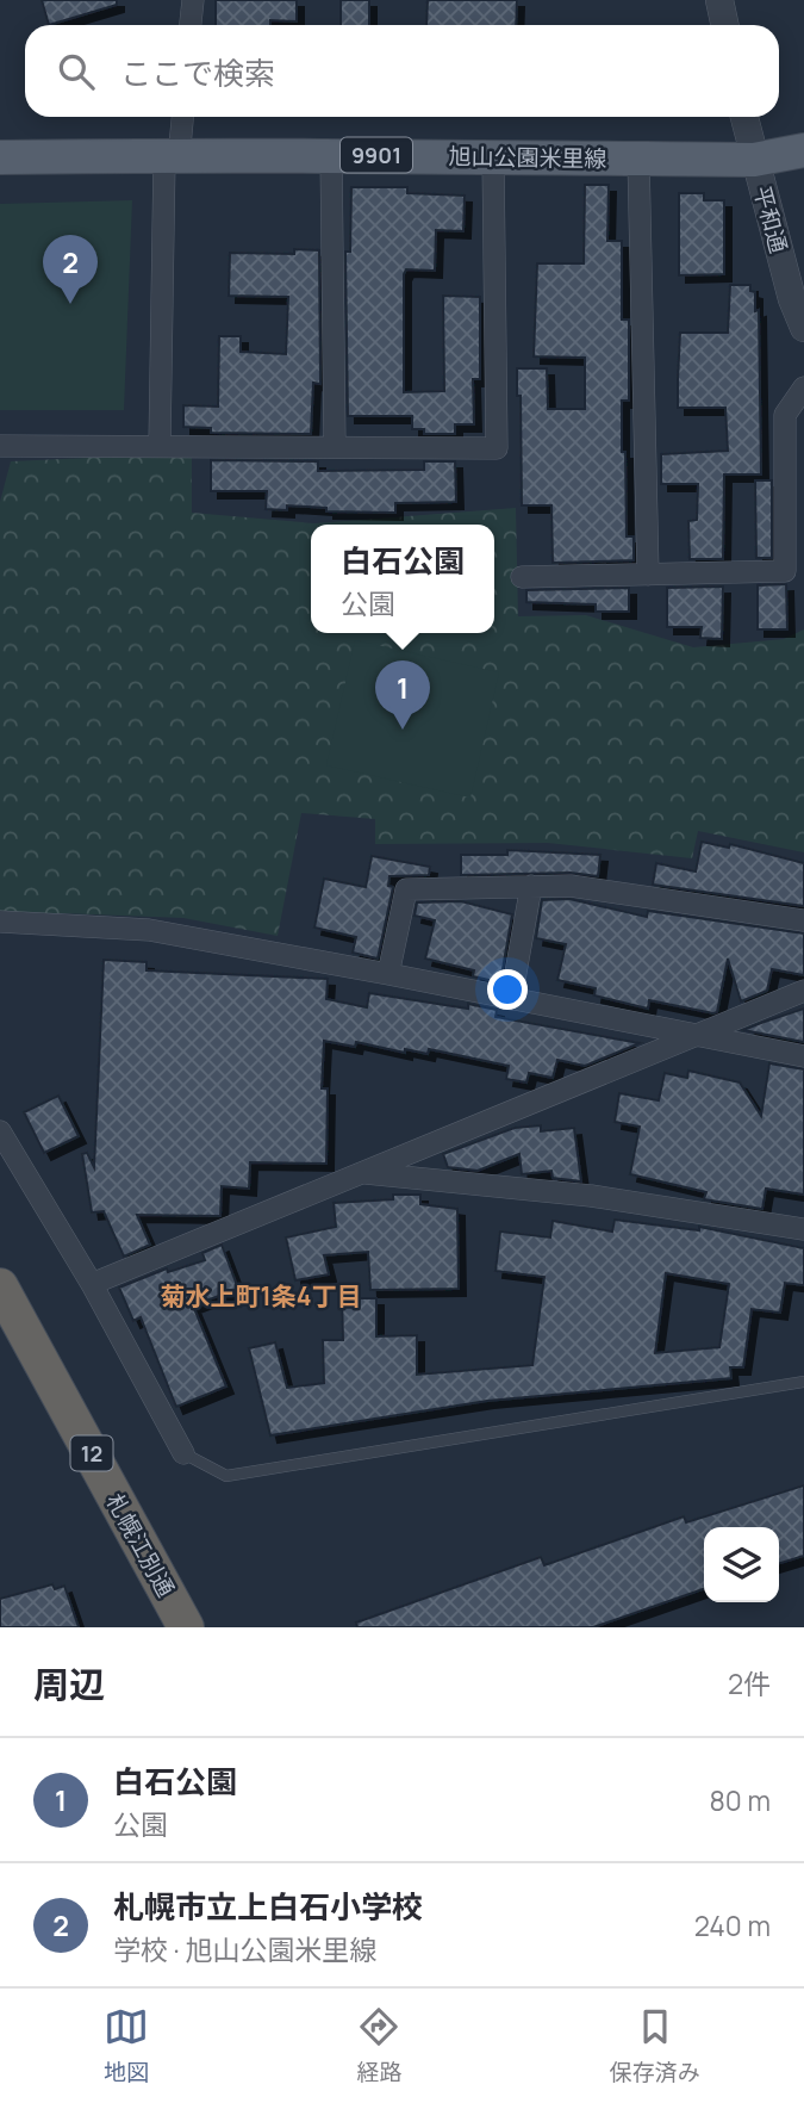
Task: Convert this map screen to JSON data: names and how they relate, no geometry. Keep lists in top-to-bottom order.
{
  "streets": {
    "highway": ["12", "札幌江別通"],
    "main road": ["9901", "旭山公園米里線"],
    "street": ["平和通"]
  },
  "crossings": [
    ["旭山公園米里線", "平和通"]
  ],
  "districts": ["菊水上町1条4丁目"],
  "page": {
    "search": "ここで検索",
    "pins": ["2", "1"],
    "popup": ["白石公園", "公園"],
    "heading": ["周辺", "2件"],
    "list": [
      {
        "mark": "1",
        "name": "白石公園",
        "note": "公園",
        "value": "80 m"
      },
      {
        "mark": "2",
        "name": "札幌市立上白石小学校",
        "note": "学校 · 旭山公園米里線",
        "value": "240 m"
      }
    ],
    "nav": ["地図", "経路", "保存済み"]
  }
}
